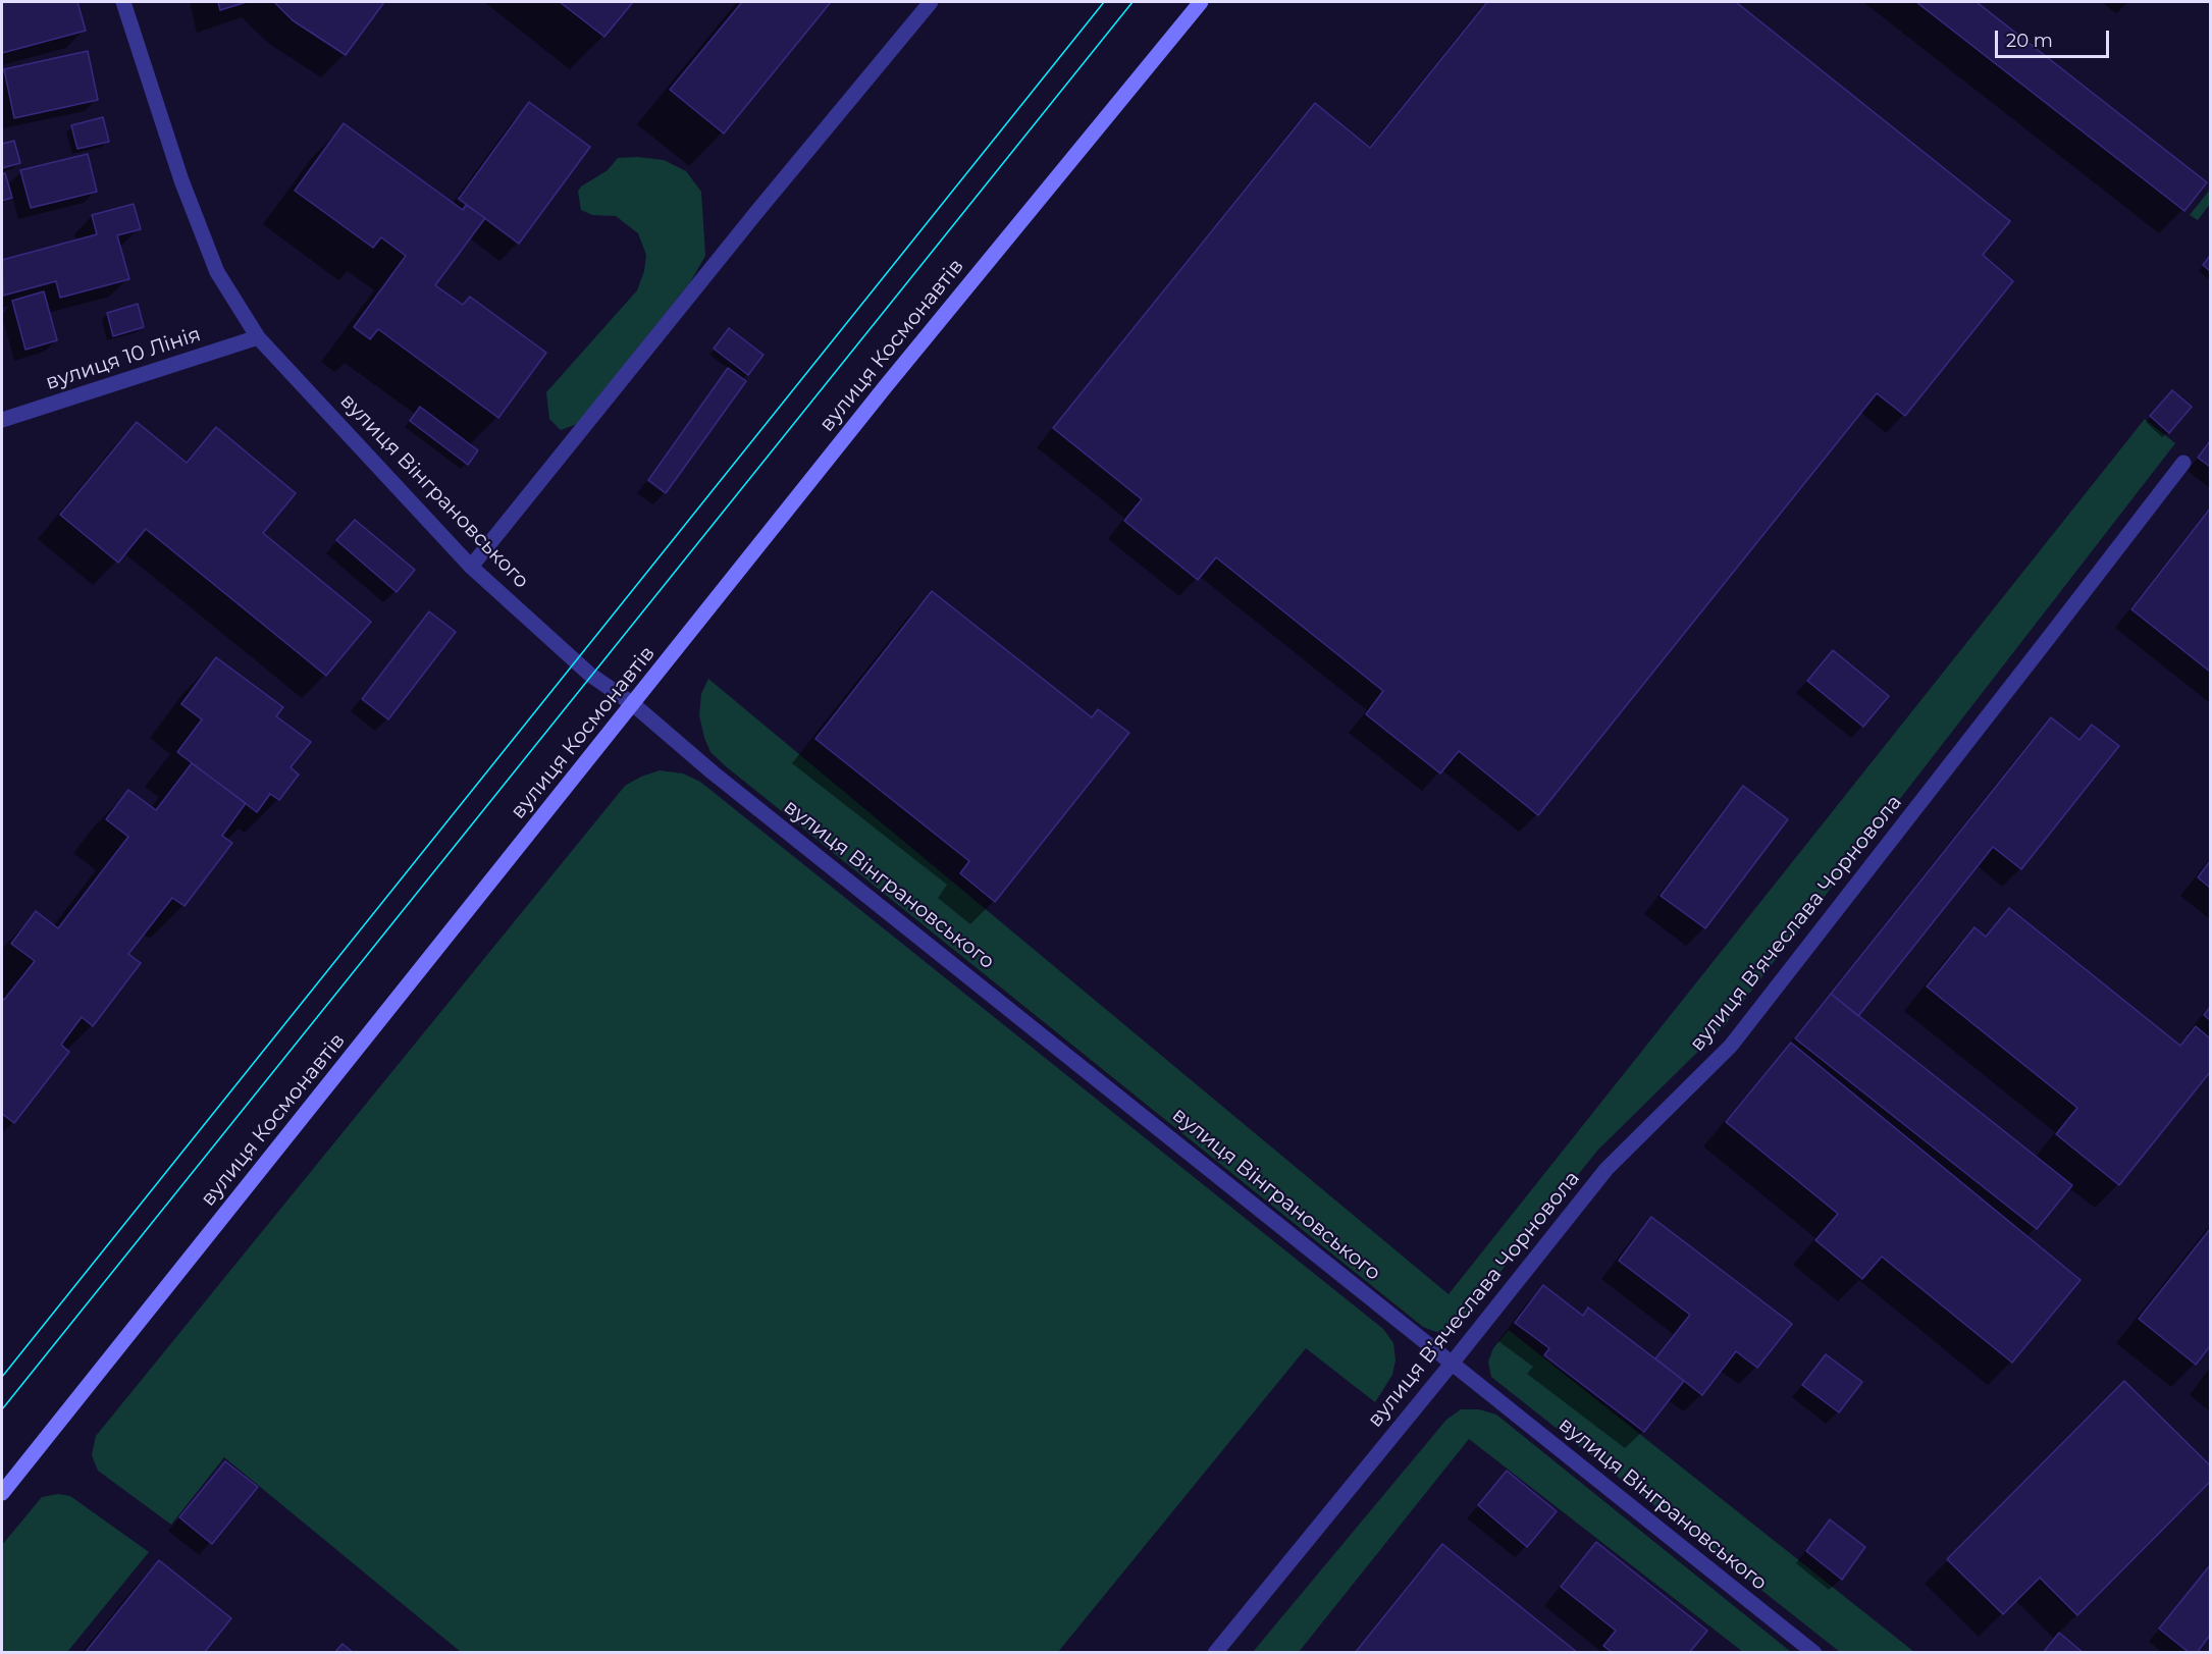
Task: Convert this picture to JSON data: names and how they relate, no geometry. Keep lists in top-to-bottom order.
{
  "streets": {
    "main road": ["вулиця Космонавтів"],
    "street": ["вулиця 10 Лінія", "вулиця Вінграновського", "вулиця Вʼячеслава Чорновола"]
  },
  "crossings": [
    ["вулиця Космонавтів", "вулиця Вінграновського"],
    ["вулиця 10 Лінія", "вулиця Вінграновського"],
    ["вулиця Вінграновського", "вулиця Вʼячеслава Чорновола"]
  ],
  "scale_bar": "20 m"
}
